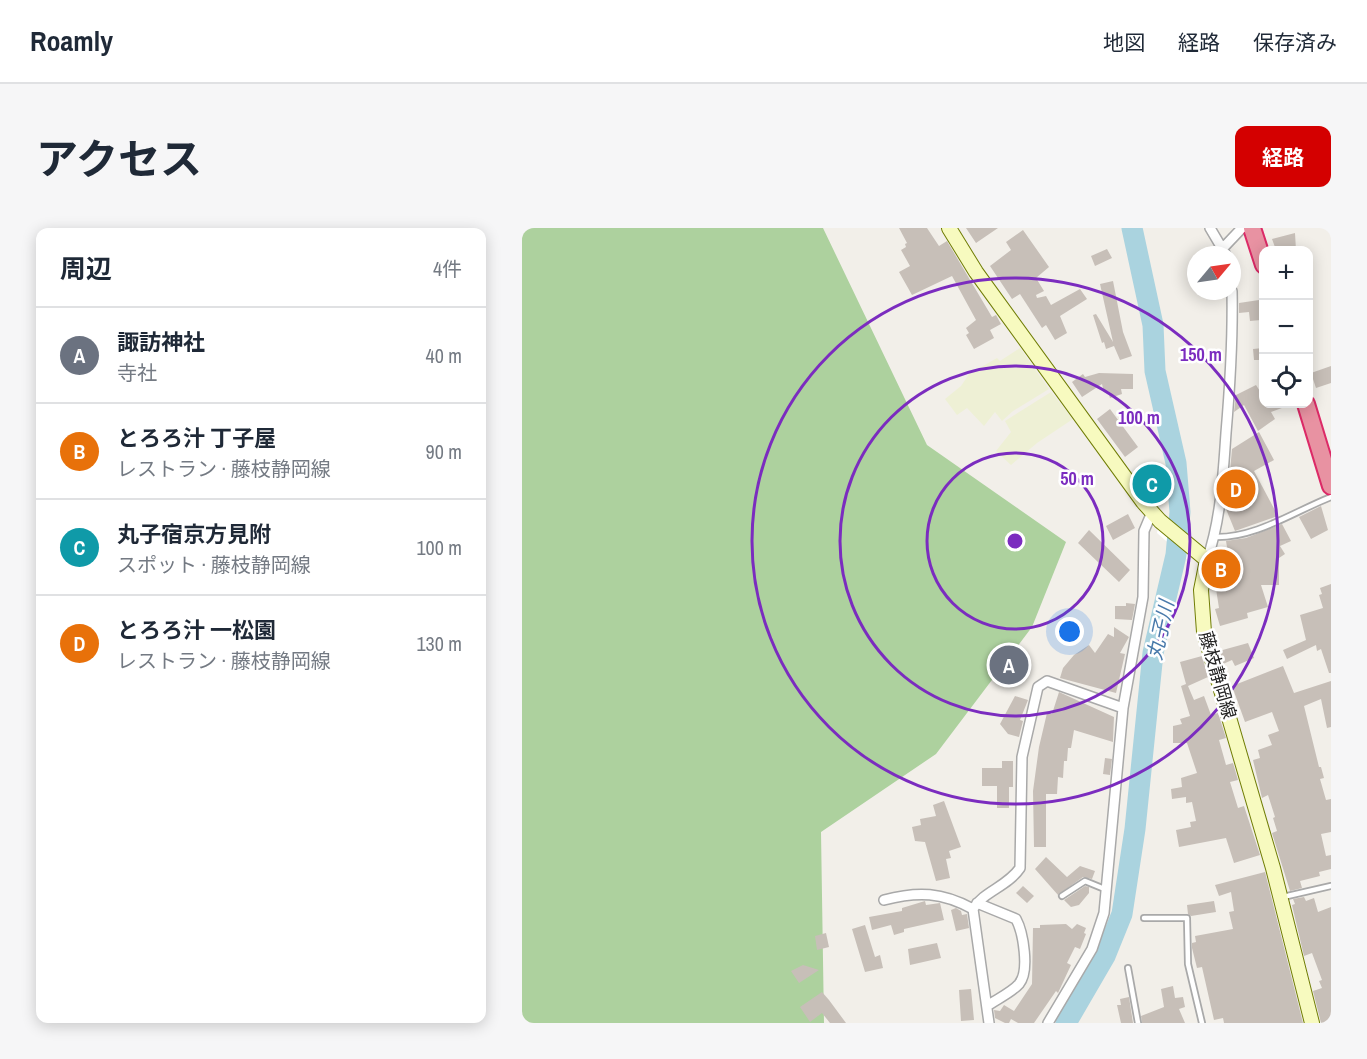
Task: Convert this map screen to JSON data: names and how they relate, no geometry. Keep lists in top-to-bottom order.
{
  "streets": {
    "main road": ["藤枝静岡線"]
  },
  "water": ["丸子川"],
  "north": "top right",
  "page": {
    "header": "Roamly",
    "nav": ["地図", "経路", "保存済み"],
    "title": "アクセス",
    "buttons": "経路",
    "heading": ["周辺", "4件"],
    "map_buttons": ["+", "−"],
    "list": [
      {
        "mark": "A",
        "name": "諏訪神社",
        "note": "寺社",
        "value": "40 m"
      },
      {
        "mark": "B",
        "name": "とろろ汁 丁子屋",
        "note": "レストラン · 藤枝静岡線",
        "value": "90 m"
      },
      {
        "mark": "C",
        "name": "丸子宿京方見附",
        "note": "スポット · 藤枝静岡線",
        "value": "100 m"
      },
      {
        "mark": "D",
        "name": "とろろ汁 一松園",
        "note": "レストラン · 藤枝静岡線",
        "value": "130 m"
      }
    ],
    "pins": [
      "C",
      "D",
      "B",
      "A"
    ]
  },
  "rings": ["150 m", "100 m", "50 m"]
}
